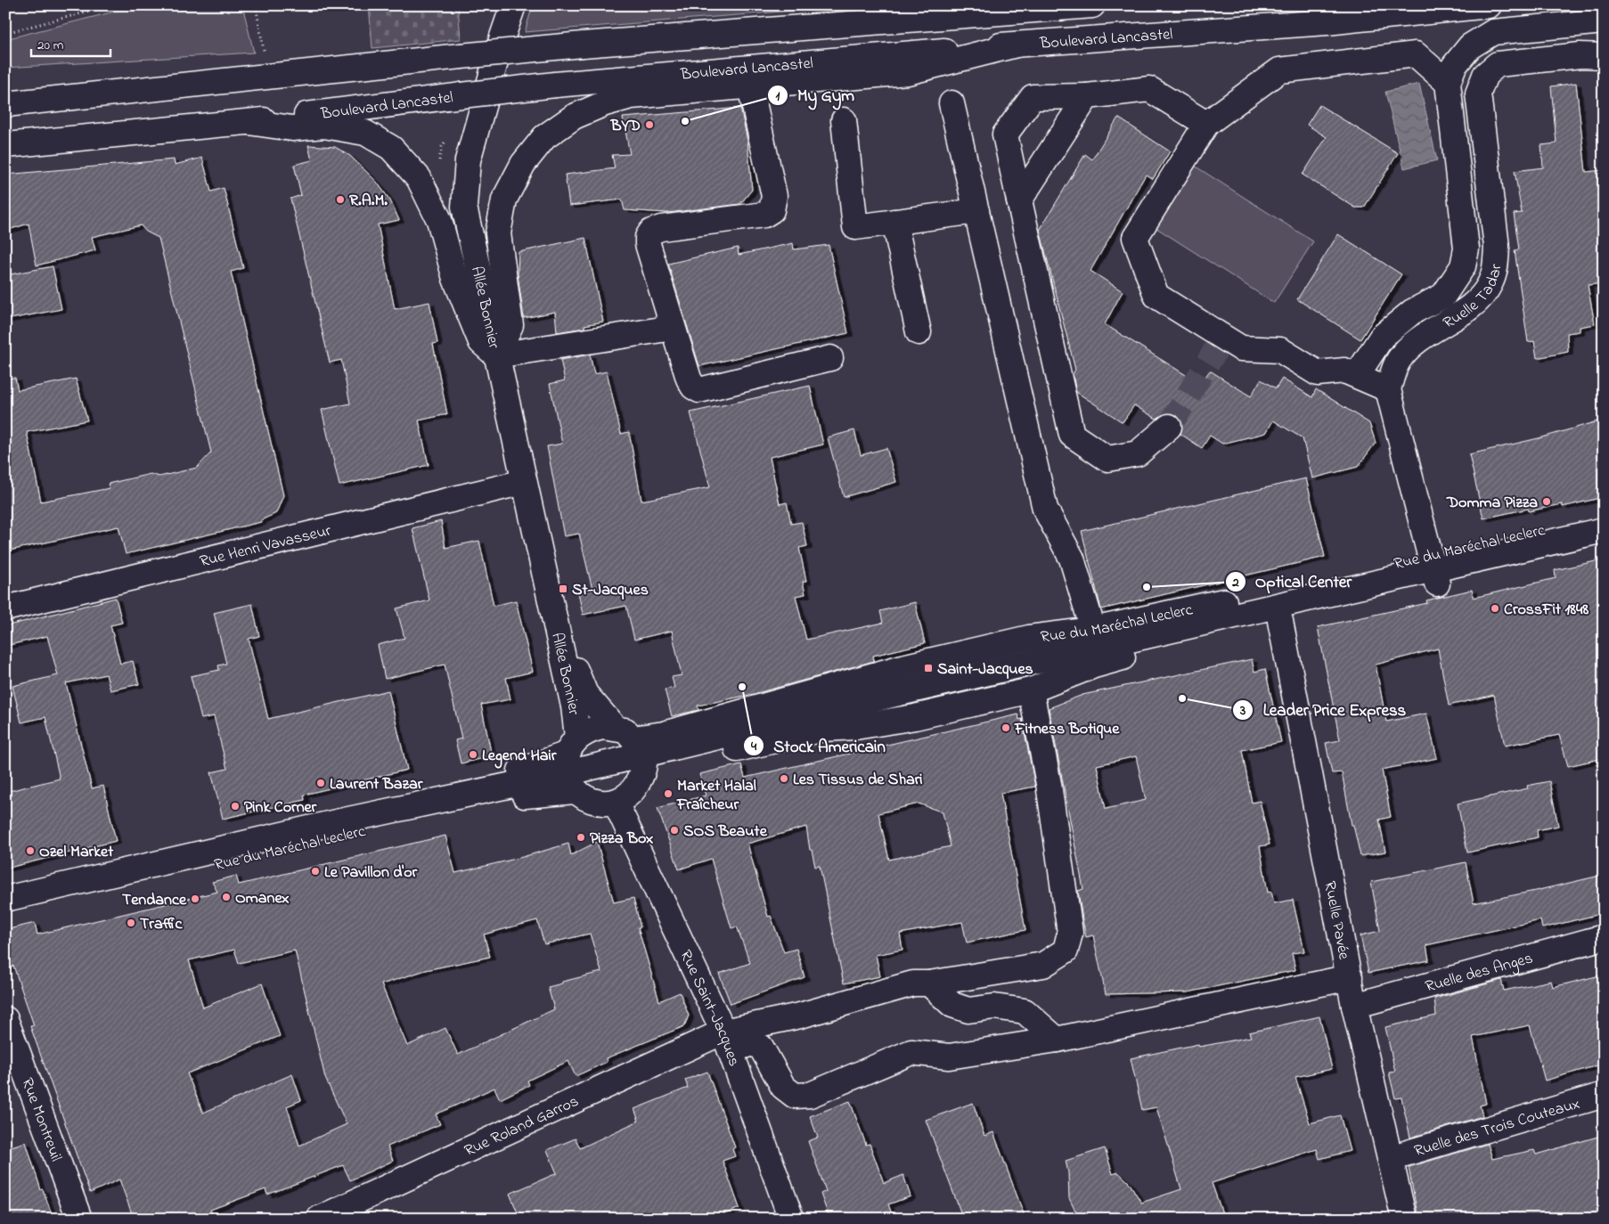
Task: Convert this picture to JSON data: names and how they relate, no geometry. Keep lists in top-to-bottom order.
{
  "streets": {
    "street": [
      "Boulevard Lancastel",
      "Ruelle Tadar",
      "Allée Bonnier",
      "Rue Henri Vavasseur",
      "Rue du Maréchal Leclerc",
      "Ruelle Pavée",
      "Ruelle des Anges",
      "Rue Saint-Jacques",
      "Rue Montreuil",
      "Rue Roland Garros",
      "Ruelle des Trois Couteaux"
    ]
  },
  "crossings": [
    ["Allée Bonnier", "Rue Henri Vavasseur"],
    ["Allée Bonnier", "Rue du Maréchal Leclerc"],
    ["Rue du Maréchal Leclerc", "Ruelle Pavée"],
    ["Ruelle Pavée", "Ruelle des Anges"],
    ["Ruelle Pavée", "Ruelle des Trois Couteaux"],
    ["Rue Saint-Jacques", "Rue Roland Garros"]
  ],
  "places": {
    "other": [
      "My Gym",
      "BYD",
      "R.A.M.",
      "Domma Pizza",
      "Optical Center",
      "CrossFit 1848",
      "Stock Americain",
      "Leader Price Express",
      "Fitness Botique",
      "Legend Hair",
      "Les Tissus de Shari",
      "Laurent Bazar",
      "Market Halal Fraîcheur",
      "Pink Corner",
      "SOS Beaute",
      "Pizza Box",
      "Ozel Market",
      "Le Pavillon d'or",
      "Omanex",
      "Tendance",
      "Traffic"
    ],
    "transit": ["St-Jacques", "Saint-Jacques"]
  },
  "scale_bar": "20 m"
}
